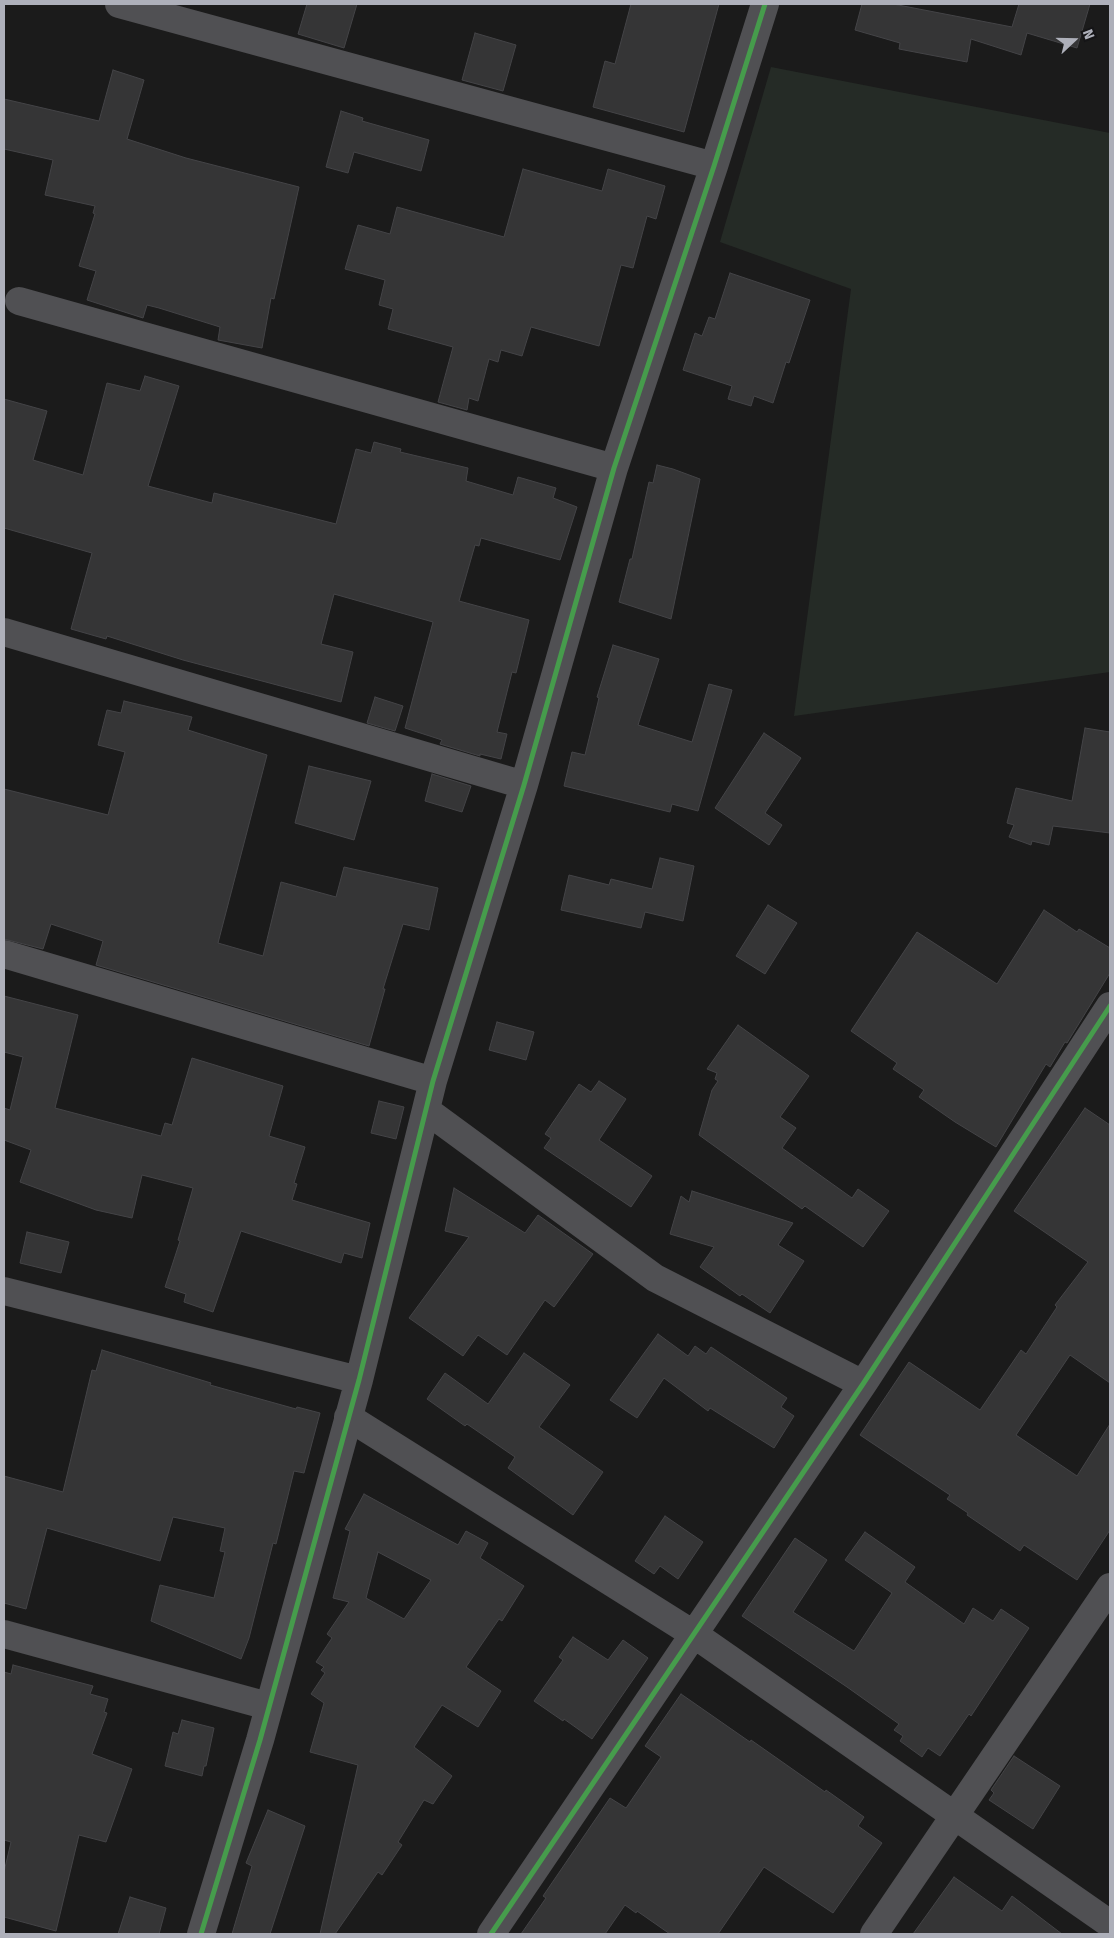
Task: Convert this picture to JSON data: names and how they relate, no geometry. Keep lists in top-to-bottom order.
{
  "north": "right"
}
